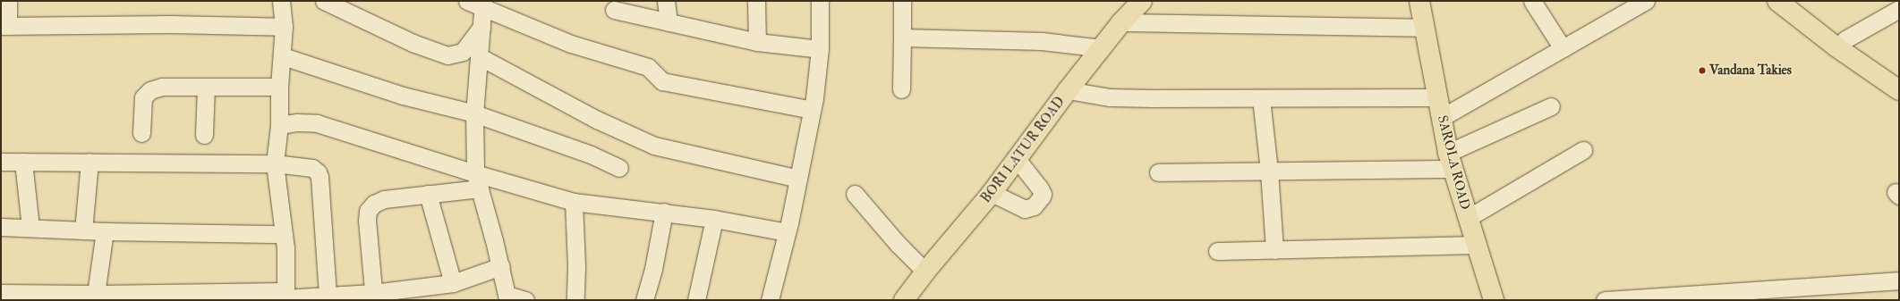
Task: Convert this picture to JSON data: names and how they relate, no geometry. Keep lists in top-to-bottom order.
{
  "streets": {
    "main road": ["BORI LATUR ROAD", "SAROLA ROAD"]
  },
  "places": ["Vandana Takies"]
}
